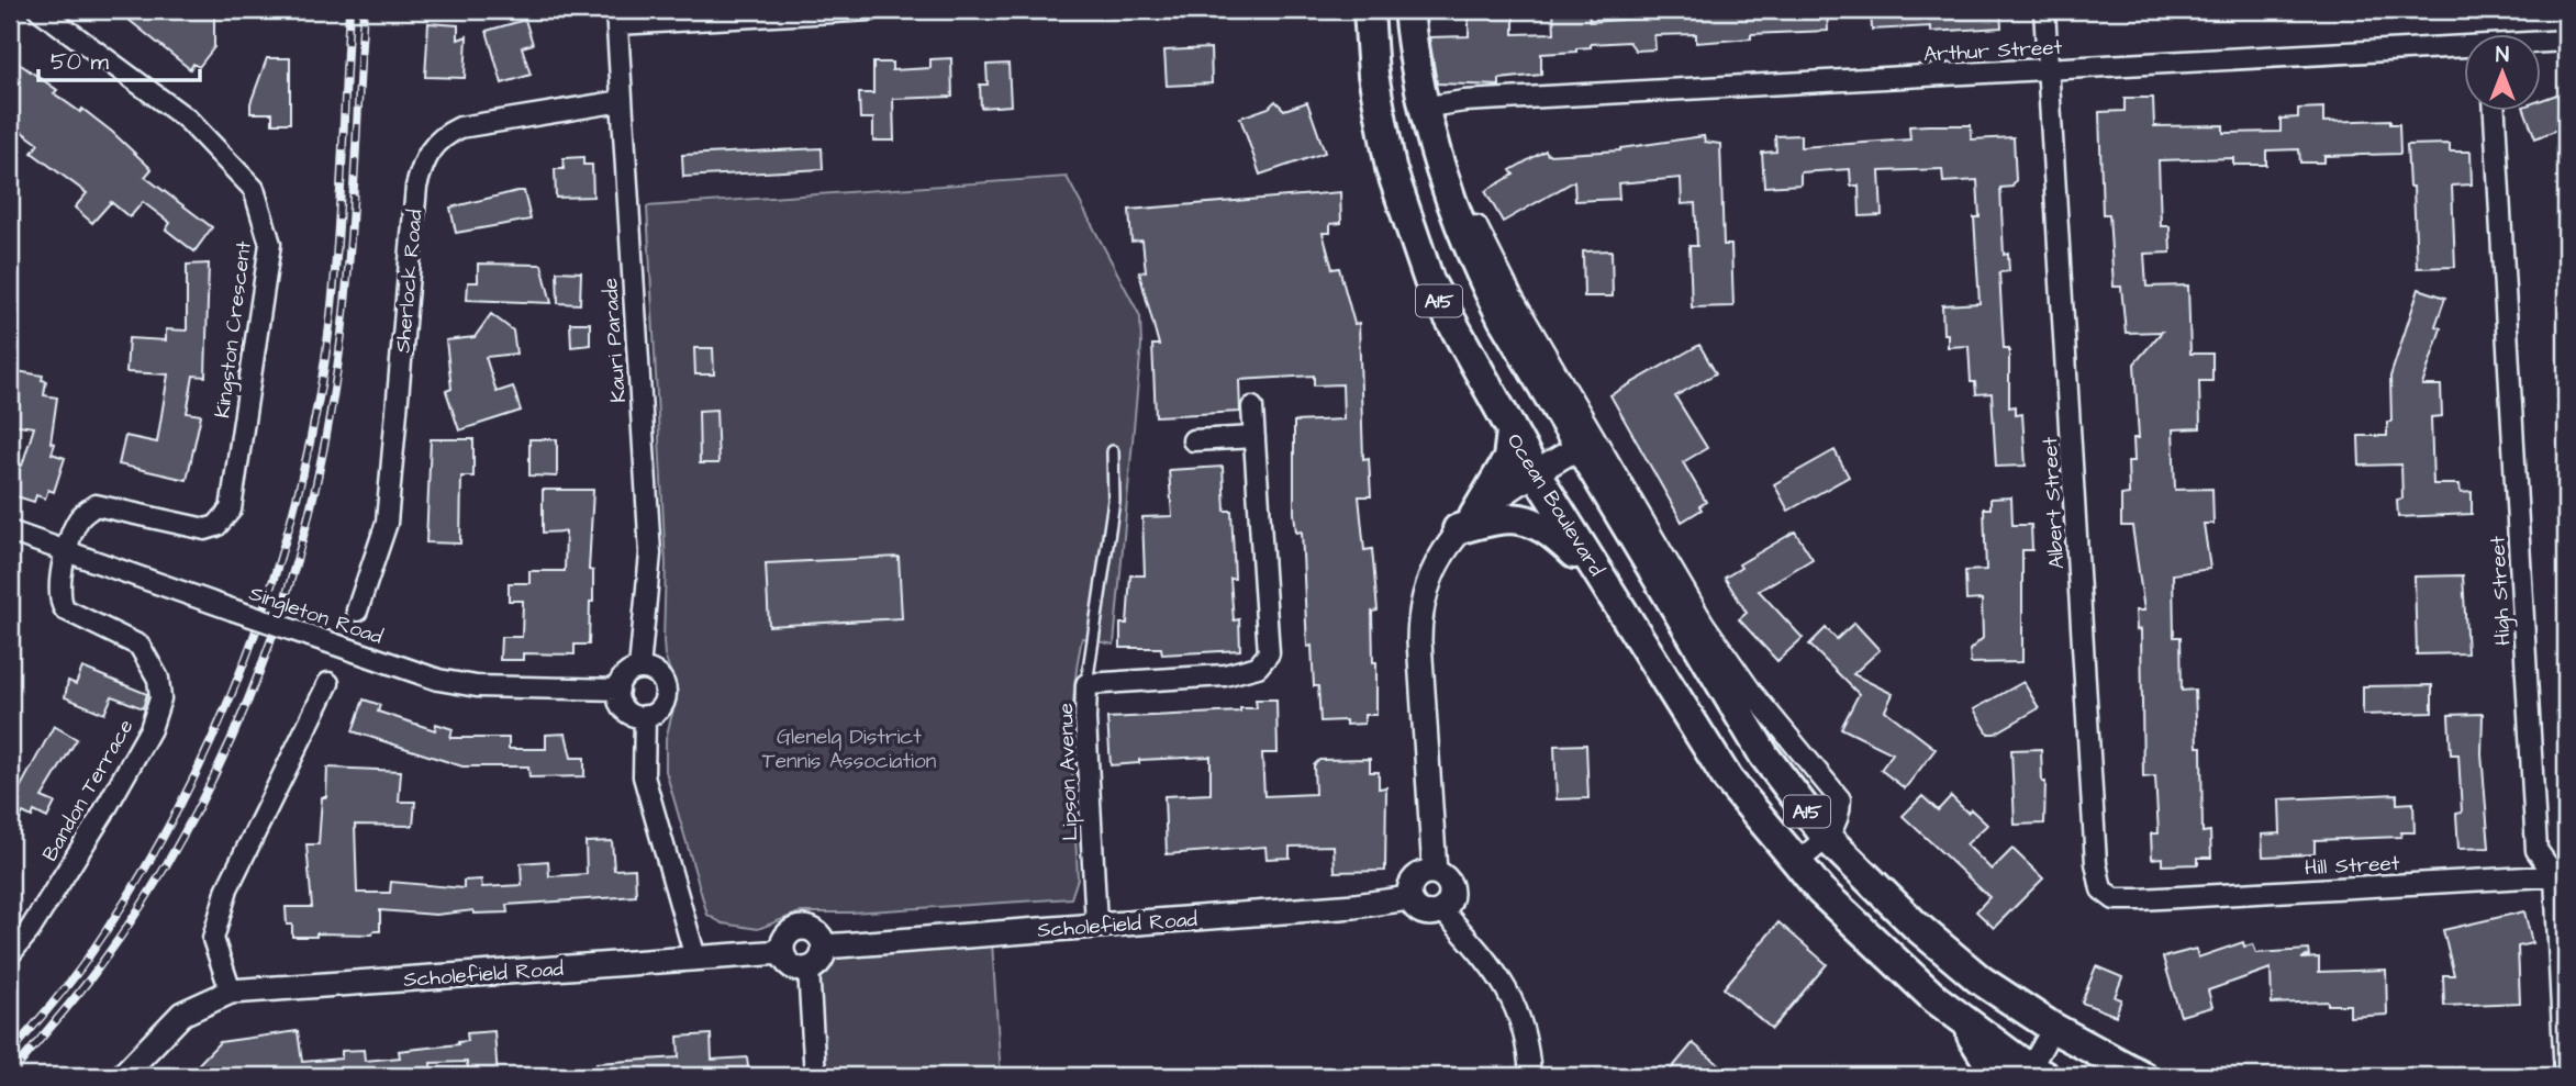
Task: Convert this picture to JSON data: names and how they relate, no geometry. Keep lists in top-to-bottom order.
{
  "streets": {
    "main road": ["A15", "Ocean Boulevard"],
    "street": [
      "Arthur Street",
      "Sherlock Road",
      "Kingston Crescent",
      "Kauri Parade",
      "Albert Street",
      "High Street",
      "Singleton Road",
      "Lipson Avenue",
      "Bandon Terrace",
      "Hill Street",
      "Scholefield Road"
    ]
  },
  "crossings": [
    ["Arthur Street", "A15"],
    ["Arthur Street", "Albert Street"],
    ["Sherlock Road", "Kauri Parade"],
    ["Kingston Crescent", "Singleton Road"],
    ["Kingston Crescent", "Bandon Terrace"],
    ["Kauri Parade", "Singleton Road"],
    ["Albert Street", "Hill Street"],
    ["High Street", "Hill Street"],
    ["Singleton Road", "Bandon Terrace"],
    ["Lipson Avenue", "Scholefield Road"]
  ],
  "parks": ["Glenelg District Tennis Association"],
  "scale_bar": "50 m",
  "north": "top"
}
